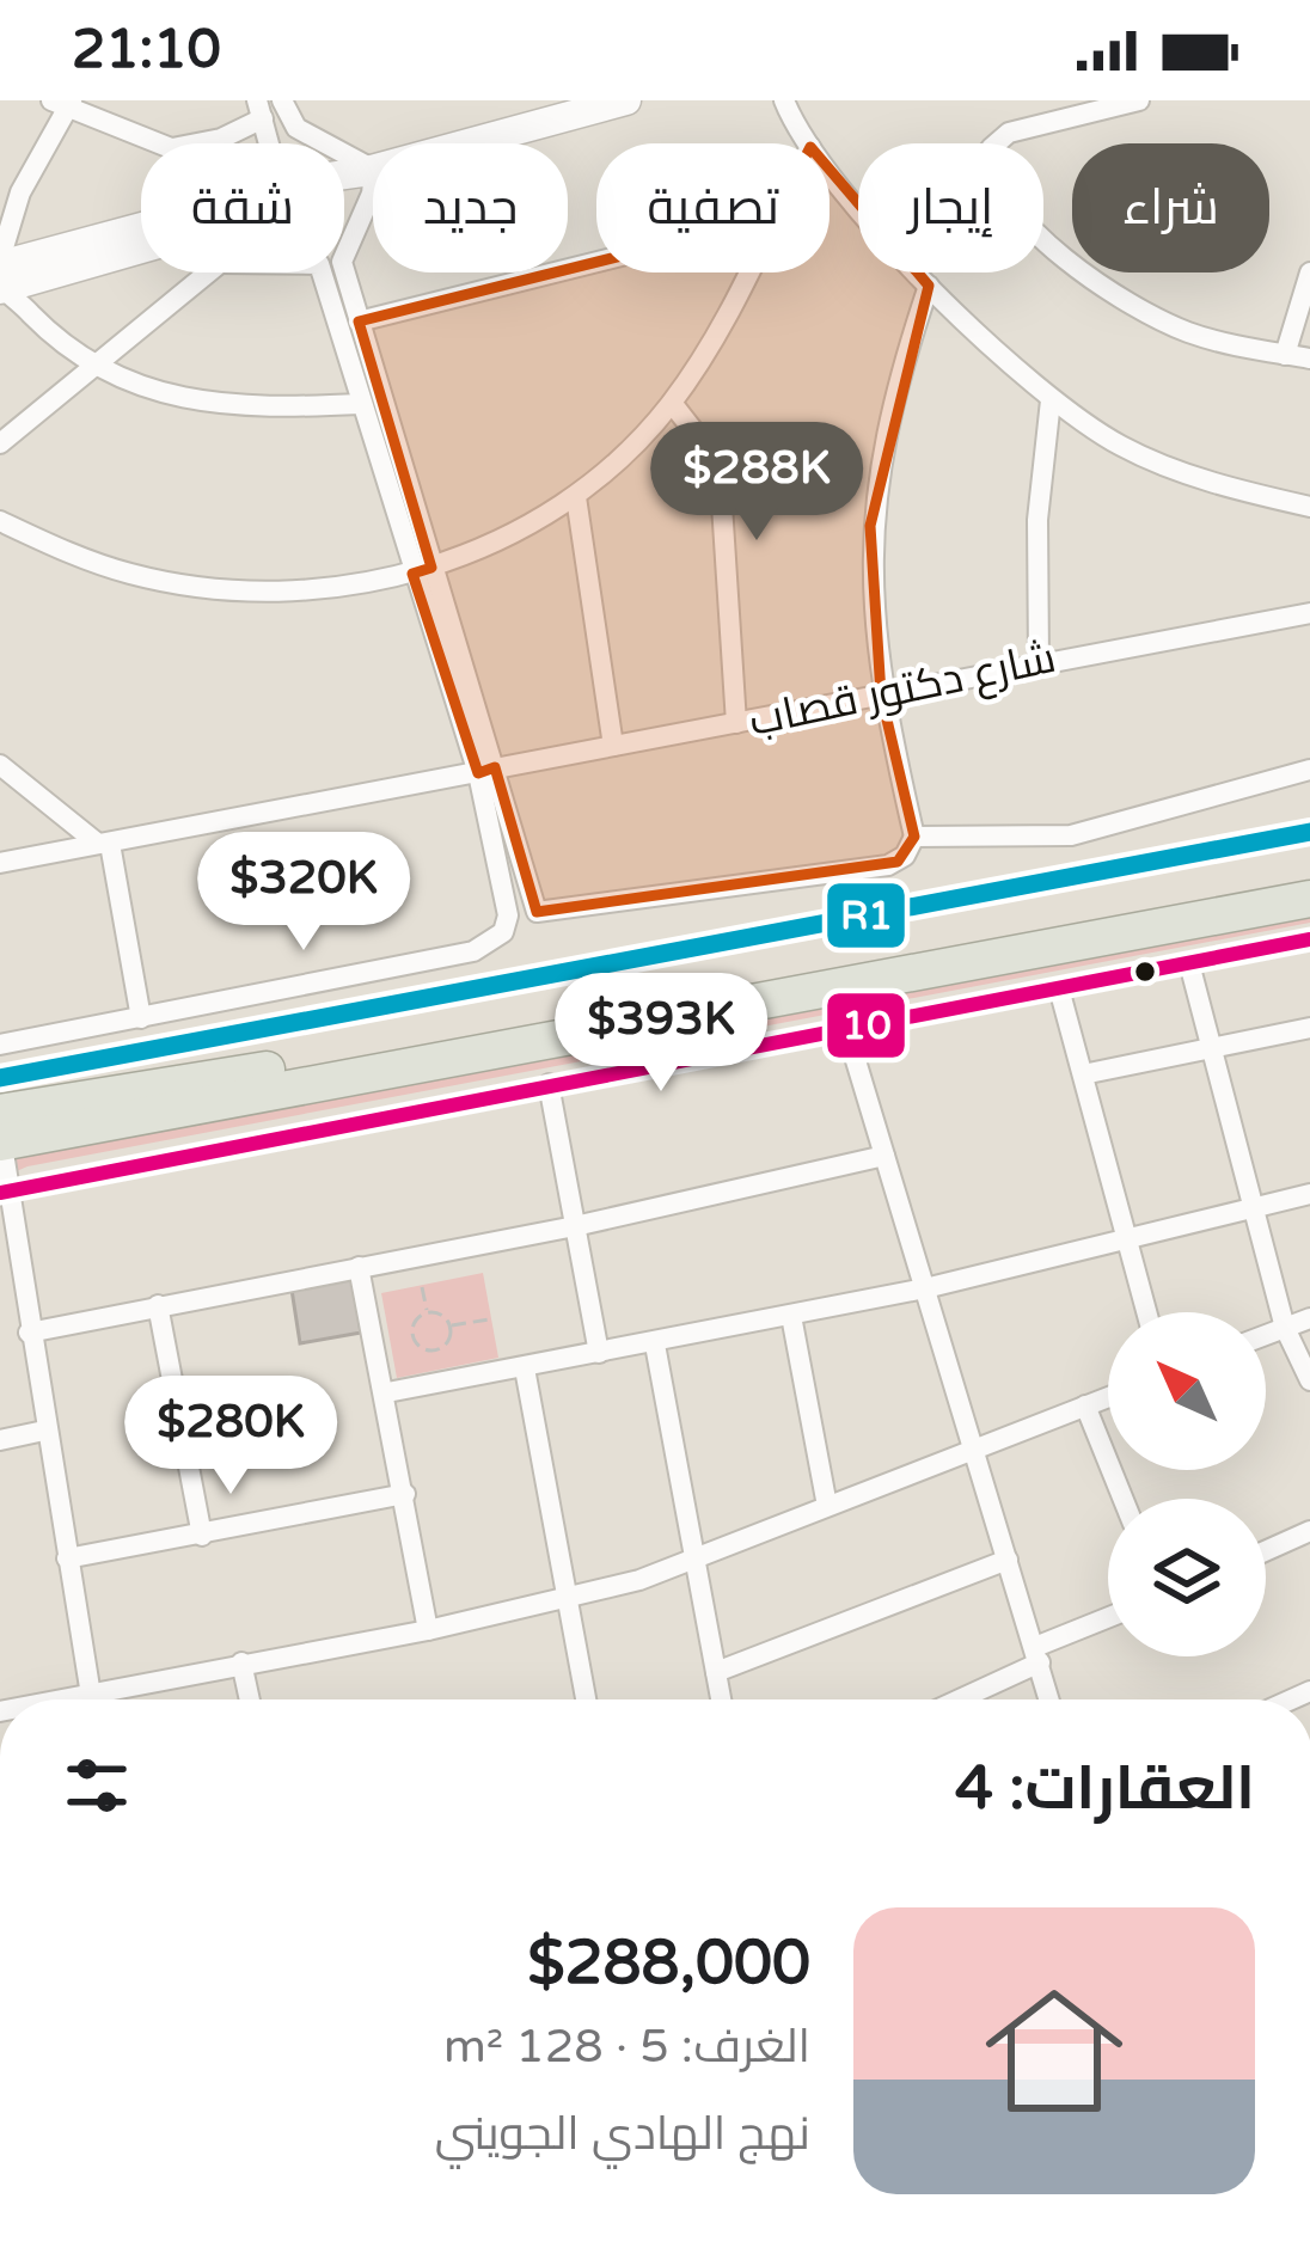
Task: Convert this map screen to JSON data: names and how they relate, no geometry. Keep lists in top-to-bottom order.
{
  "streets": {
    "street": ["شارع دكتور قصاب"]
  },
  "lines": ["transit line R1", "transit line 10"],
  "north": "top left",
  "page": {
    "status": "21:10",
    "chip": [
      "شراء",
      "إيجار",
      "تصفية",
      "جديد",
      "شقة"
    ],
    "price": [
      "$288K",
      "$320K",
      "$393K",
      "$280K"
    ],
    "heading": "العقارات: 4",
    "list": [
      {
        "name": "$288,000",
        "note": "الغرف: 5 · 128 m² · نهج الهادي الجويني"
      }
    ]
  }
}
